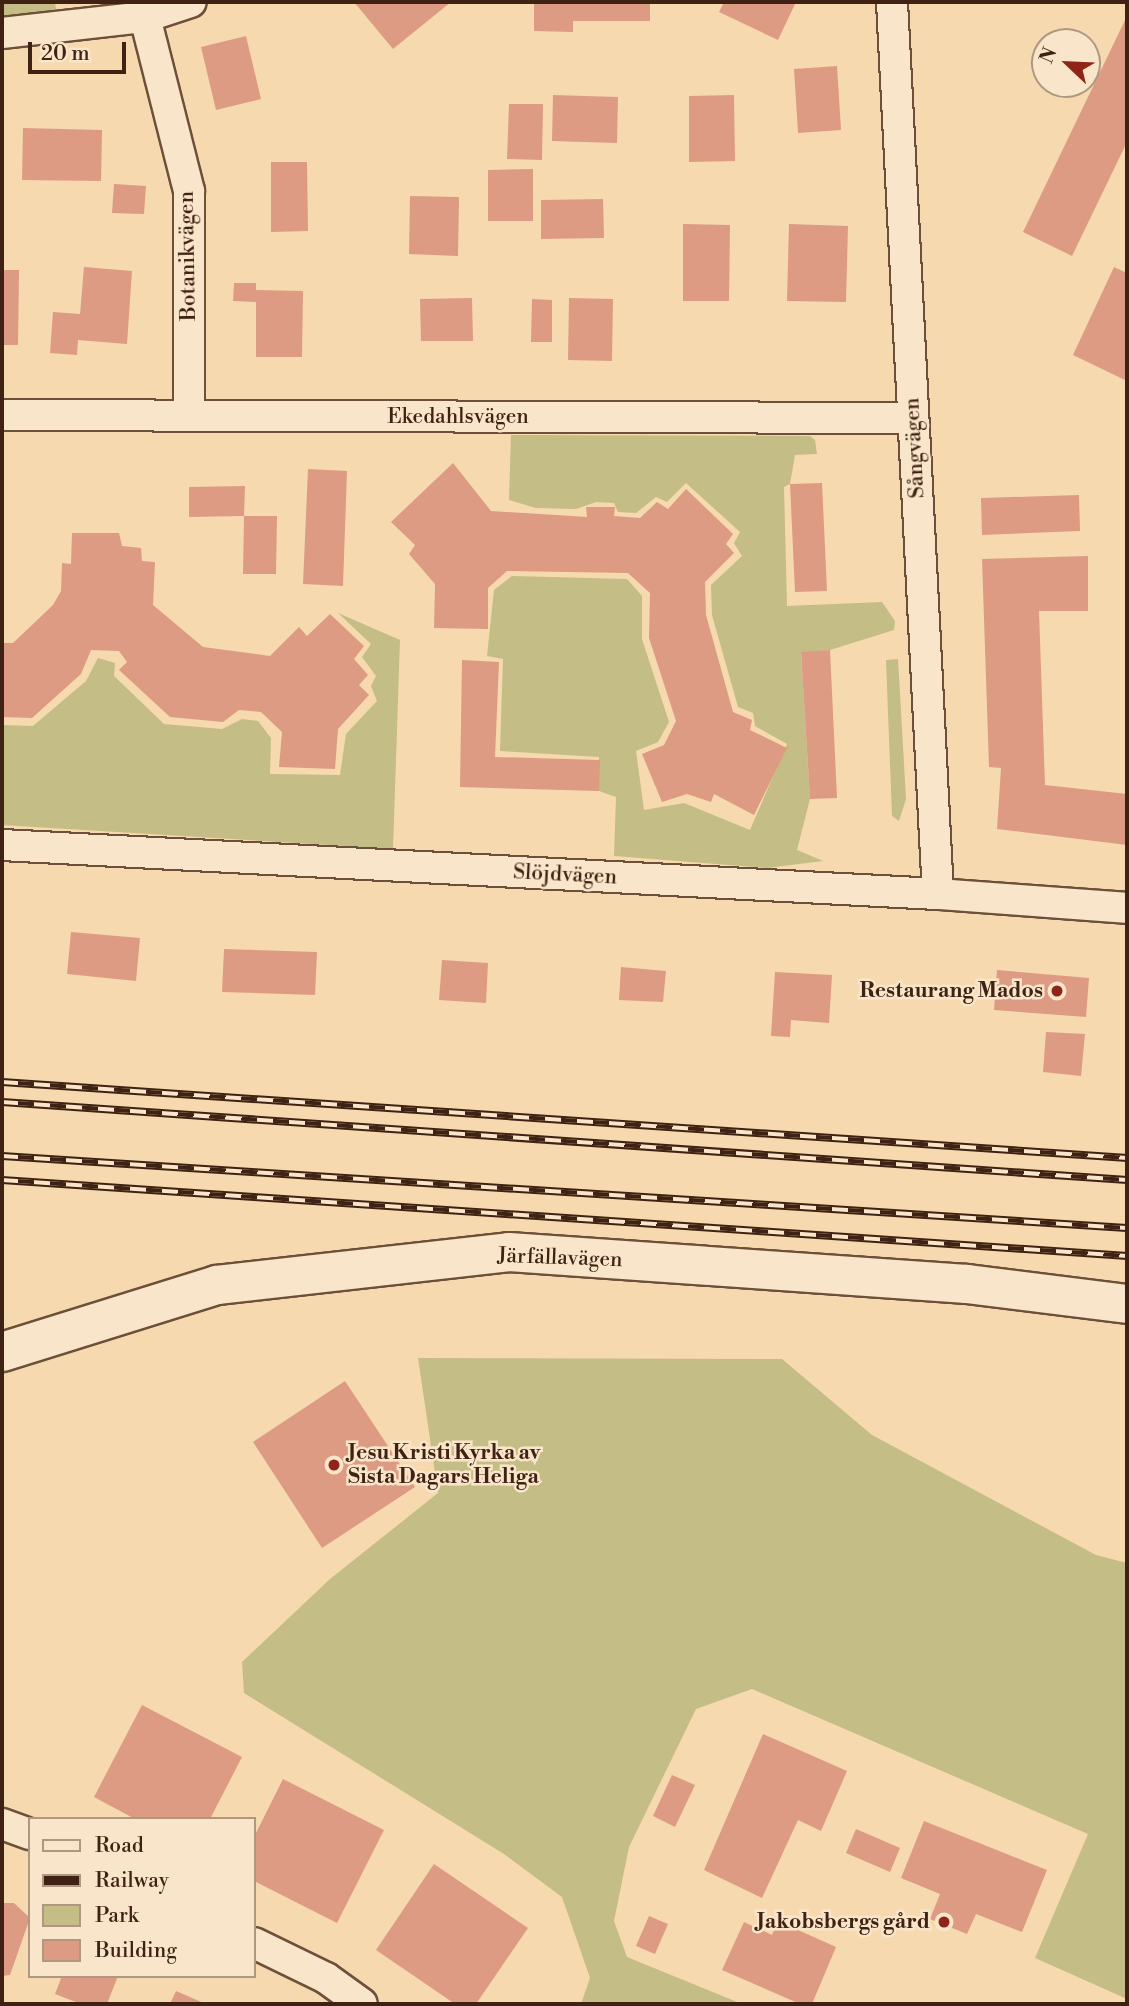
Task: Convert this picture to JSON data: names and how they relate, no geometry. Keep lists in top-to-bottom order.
{
  "streets": {
    "street": [
      "Botanikvägen",
      "Ekedahlsvägen",
      "Sångvägen",
      "Slöjdvägen",
      "Järfällavägen"
    ]
  },
  "crossings": [
    ["Botanikvägen", "Ekedahlsvägen"],
    ["Ekedahlsvägen", "Sångvägen"],
    ["Sångvägen", "Slöjdvägen"]
  ],
  "places": ["Restaurang Mados", "Jesu Kristi Kyrka av Sista Dagars Heliga", "Jakobsbergs gård"],
  "legend": [
    "Road",
    "Railway",
    "Park",
    "Building"
  ],
  "scale_bar": "20 m",
  "north": "top left"
}
